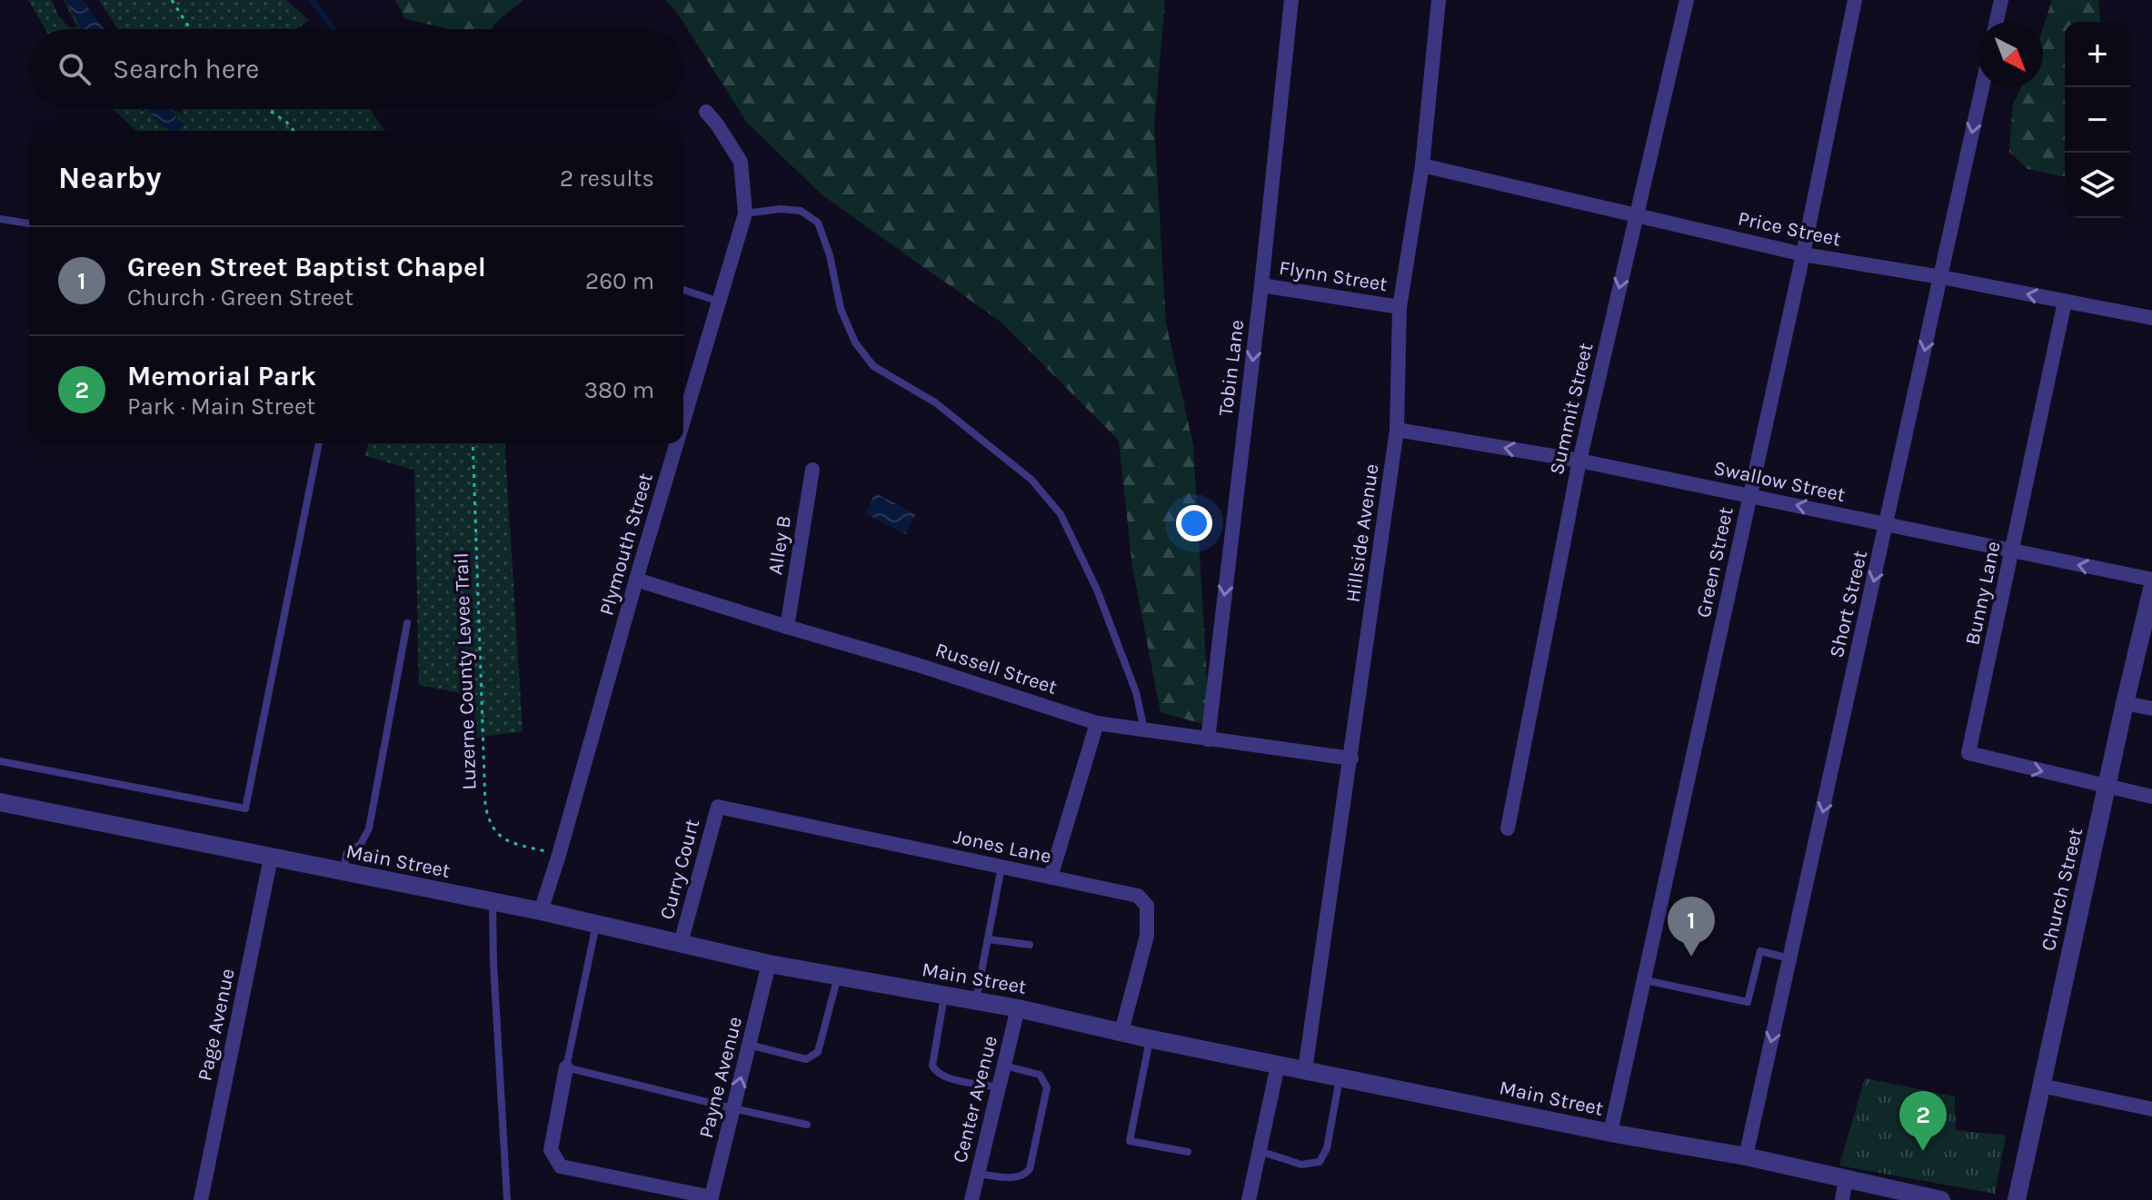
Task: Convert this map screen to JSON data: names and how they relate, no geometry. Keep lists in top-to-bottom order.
{
  "streets": {
    "street": [
      "Price Street",
      "Flynn Street",
      "Tobin Lane",
      "Summit Street",
      "Swallow Street",
      "Hillside Avenue",
      "Plymouth Street",
      "Alley B",
      "Green Street",
      "Bunny Lane",
      "Short Street",
      "Russell Street",
      "Jones Lane",
      "Main Street",
      "Curry Court",
      "Church Street",
      "Page Avenue",
      "Payne Avenue",
      "Center Avenue"
    ],
    "path": ["Luzerne County Levee Trail"]
  },
  "crossings": [
    ["Price Street", "Summit Street"],
    ["Price Street", "Hillside Avenue"],
    ["Price Street", "Green Street"],
    ["Price Street", "Bunny Lane"],
    ["Price Street", "Short Street"],
    ["Flynn Street", "Tobin Lane"],
    ["Flynn Street", "Hillside Avenue"],
    ["Tobin Lane", "Russell Street"],
    ["Summit Street", "Swallow Street"],
    ["Swallow Street", "Hillside Avenue"],
    ["Swallow Street", "Green Street"],
    ["Swallow Street", "Bunny Lane"],
    ["Swallow Street", "Short Street"],
    ["Hillside Avenue", "Russell Street"],
    ["Hillside Avenue", "Main Street"],
    ["Plymouth Street", "Russell Street"],
    ["Plymouth Street", "Luzerne County Levee Trail"],
    ["Plymouth Street", "Main Street"],
    ["Alley B", "Russell Street"],
    ["Green Street", "Main Street"],
    ["Bunny Lane", "Church Street"],
    ["Short Street", "Main Street"],
    ["Jones Lane", "Main Street"],
    ["Jones Lane", "Curry Court"],
    ["Main Street", "Curry Court"],
    ["Main Street", "Page Avenue"],
    ["Main Street", "Payne Avenue"],
    ["Main Street", "Center Avenue"]
  ],
  "one_way": ["Tobin Lane", "Swallow Street", "Short Street"],
  "north": "bottom right",
  "page": {
    "map_buttons": ["+", "−"],
    "search": "Search here",
    "heading": ["Nearby", "2 results"],
    "list": [
      {
        "mark": "1",
        "name": "Green Street Baptist Chapel",
        "note": "Church · Green Street",
        "value": "260 m"
      },
      {
        "mark": "2",
        "name": "Memorial Park",
        "note": "Park · Main Street",
        "value": "380 m"
      }
    ],
    "pins": ["1", "2"]
  }
}
